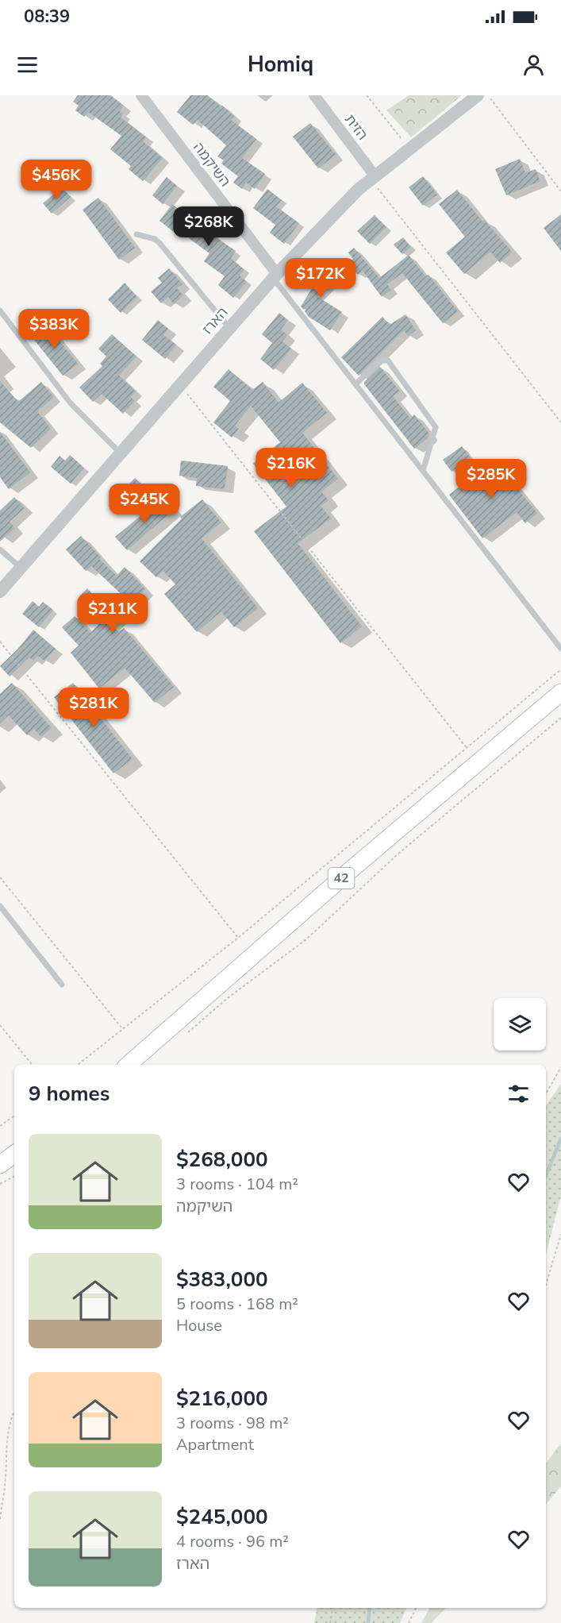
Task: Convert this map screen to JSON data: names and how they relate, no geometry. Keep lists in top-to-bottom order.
{
  "streets": {
    "highway": ["42"],
    "street": ["הזית", "השיקמה", "הארז"]
  },
  "crossings": [
    ["הזית", "הארז"],
    ["השיקמה", "הארז"]
  ],
  "page": {
    "status": "08:39",
    "header": "Homiq",
    "price": [
      "$456K",
      "$268K",
      "$172K",
      "$383K",
      "$216K",
      "$285K",
      "$245K",
      "$211K",
      "$281K"
    ],
    "heading": "9 homes",
    "list": [
      {
        "name": "$268,000",
        "note": "3 rooms · 104 m² · השיקמה"
      },
      {
        "name": "$383,000",
        "note": "5 rooms · 168 m² · House"
      },
      {
        "name": "$216,000",
        "note": "3 rooms · 98 m² · Apartment"
      },
      {
        "name": "$245,000",
        "note": "4 rooms · 96 m² · הארז"
      }
    ]
  }
}
